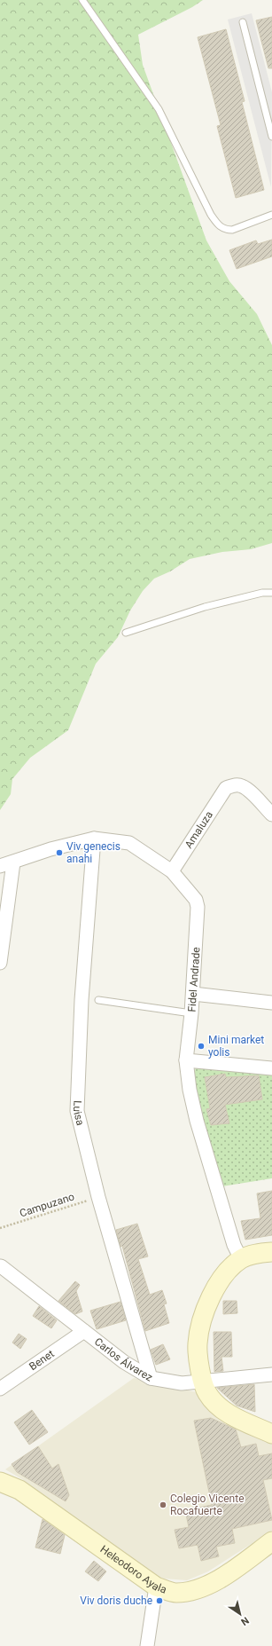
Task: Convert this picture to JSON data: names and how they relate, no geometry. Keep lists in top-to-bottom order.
{
  "streets": {
    "street": [
      "Amaluza",
      "Fidel Andrade",
      "Luisa",
      "Carlos Álvarez",
      "Benet",
      "Heleodoro Ayala"
    ],
    "path": ["Campuzano"]
  },
  "crossings": [
    ["Amaluza", "Fidel Andrade"],
    ["Fidel Andrade", "Luisa"],
    ["Luisa", "Campuzano"],
    ["Luisa", "Carlos Álvarez"],
    ["Carlos Álvarez", "Benet"]
  ],
  "places": [
    "Viv genecis anahi",
    "Mini market yolis",
    "Colegio Vicente Rocafuerte",
    "Viv doris duche"
  ],
  "north": "bottom right"
}
